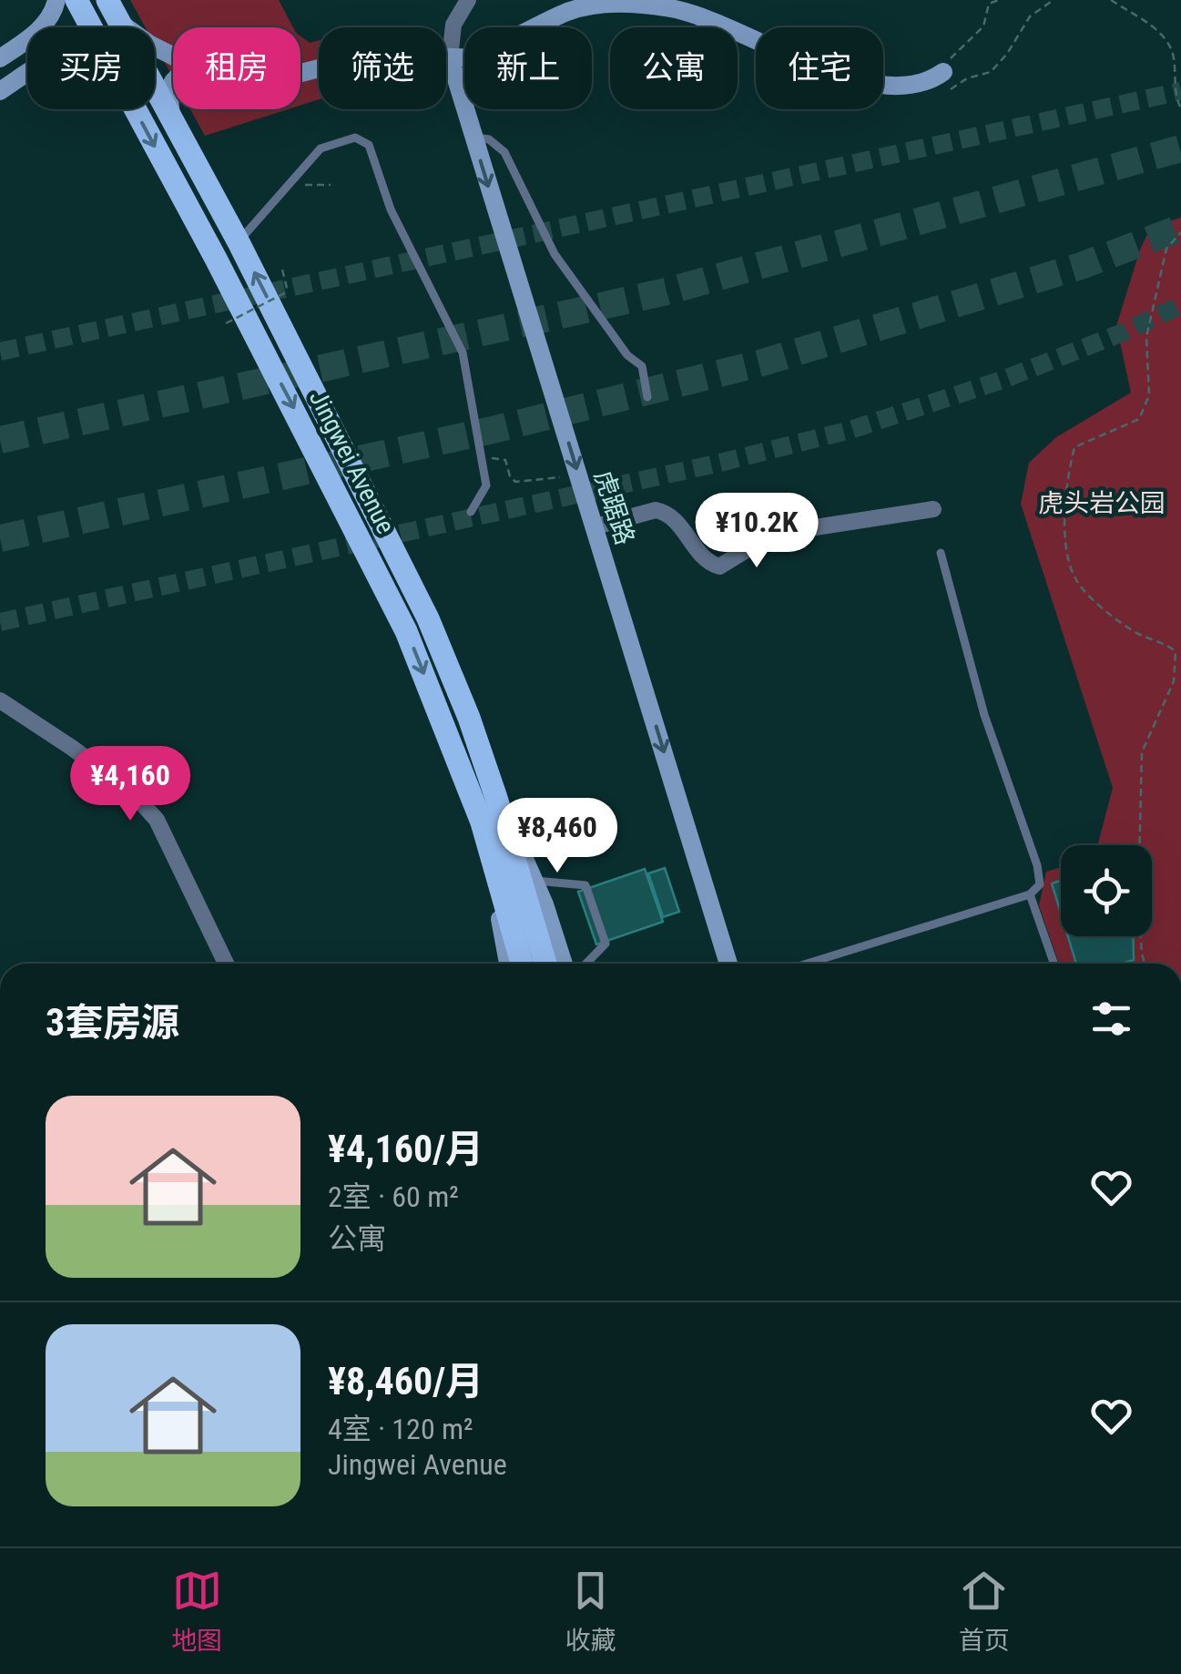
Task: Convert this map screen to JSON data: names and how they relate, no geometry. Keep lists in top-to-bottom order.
{
  "streets": {
    "main road": ["Jingwei Avenue"],
    "street": ["虎踞路"]
  },
  "one_way": ["虎踞路"],
  "parks": ["虎头岩公园"],
  "page": {
    "chip": [
      "买房",
      "租房",
      "筛选",
      "新上",
      "公寓",
      "住宅"
    ],
    "price": ["¥10.2K", "¥4,160", "¥8,460"],
    "heading": "3套房源",
    "list": [
      {
        "name": "¥4,160/月",
        "note": "2室 · 60 m² · 公寓"
      },
      {
        "name": "¥8,460/月",
        "note": "4室 · 120 m² · Jingwei Avenue"
      }
    ],
    "tabs": ["地图", "收藏", "首页"]
  }
}
